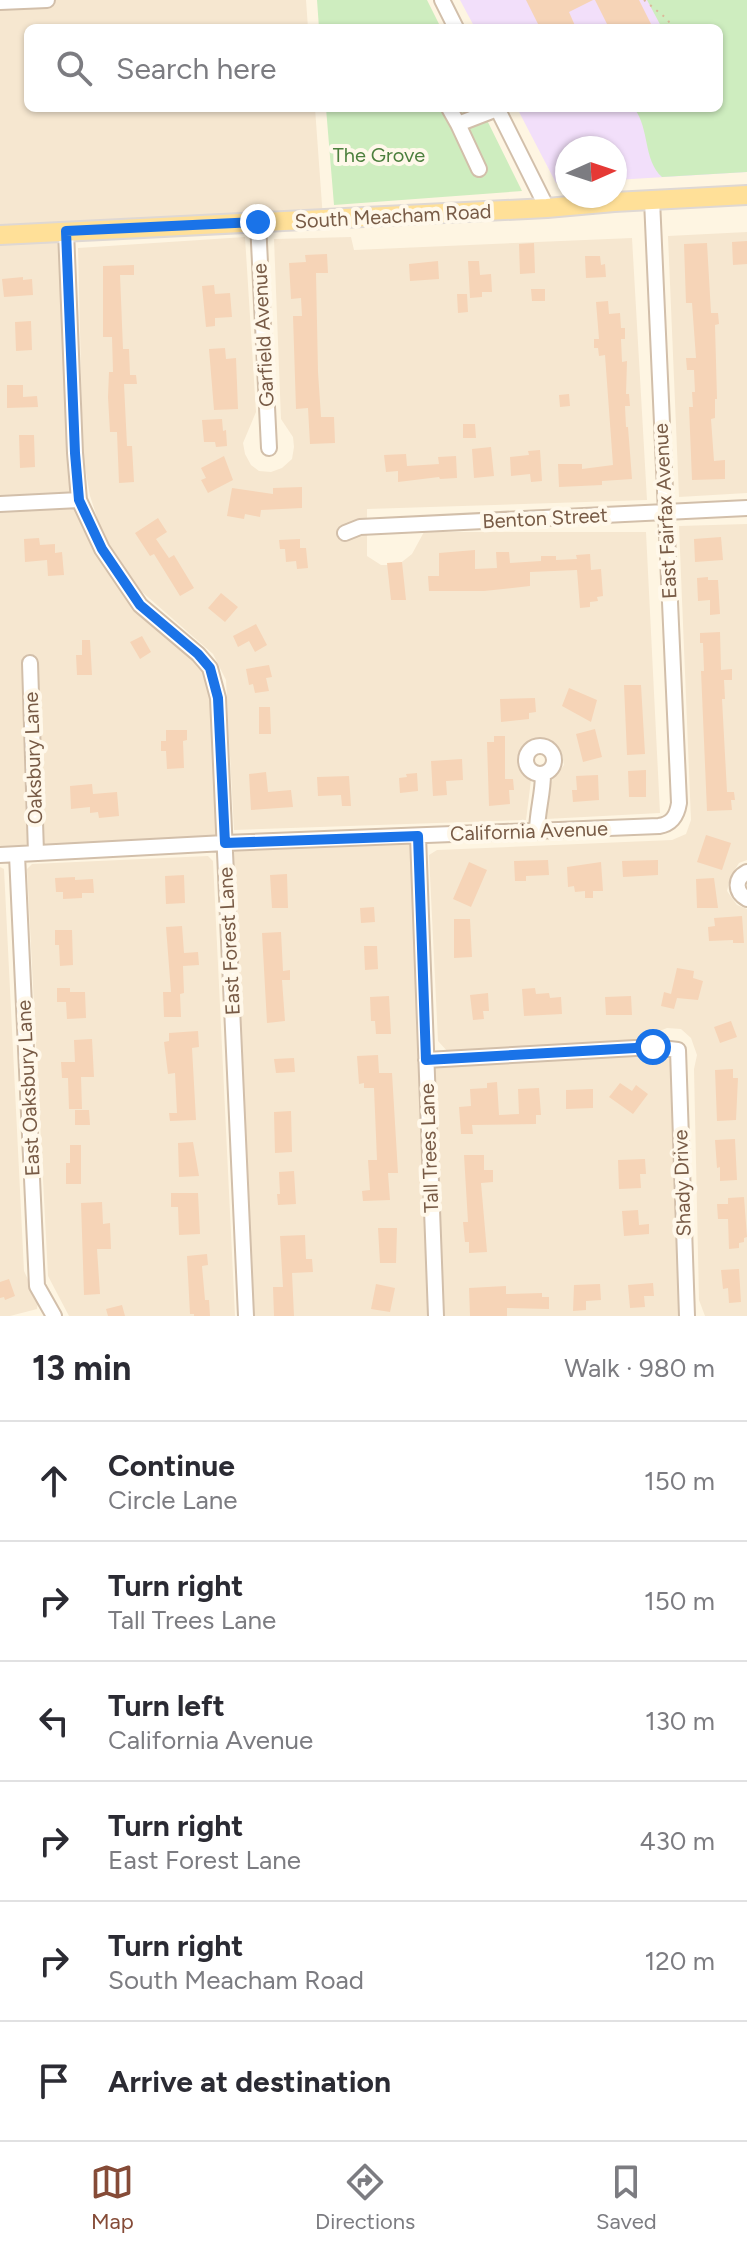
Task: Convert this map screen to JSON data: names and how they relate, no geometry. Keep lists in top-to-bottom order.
{
  "streets": {
    "main road": ["South Meacham Road"],
    "street": [
      "Garfield Avenue",
      "East Fairfax Avenue",
      "Benton Street",
      "Oaksbury Lane",
      "California Avenue",
      "East Forest Lane",
      "East Oaksbury Lane",
      "Tall Trees Lane",
      "Shady Drive"
    ]
  },
  "crossings": [
    ["South Meacham Road", "Garfield Avenue"],
    ["South Meacham Road", "East Fairfax Avenue"],
    ["South Meacham Road", "East Forest Lane"],
    ["East Fairfax Avenue", "Benton Street"],
    ["East Fairfax Avenue", "California Avenue"],
    ["Oaksbury Lane", "California Avenue"],
    ["California Avenue", "East Forest Lane"],
    ["California Avenue", "East Oaksbury Lane"],
    ["California Avenue", "Tall Trees Lane"],
    ["Tall Trees Lane", "Shady Drive"]
  ],
  "parks": ["The Grove"],
  "north": "right",
  "page": {
    "search": "Search here",
    "heading": ["13 min", "Walk · 980 m"],
    "list": [
      ["Continue", "Circle Lane", "150 m"],
      ["Turn right", "Tall Trees Lane", "150 m"],
      ["Turn left", "California Avenue", "130 m"],
      ["Turn right", "East Forest Lane", "430 m"],
      ["Turn right", "South Meacham Road", "120 m"],
      "Arrive at destination"
    ],
    "nav": ["Map", "Directions", "Saved"]
  }
}
